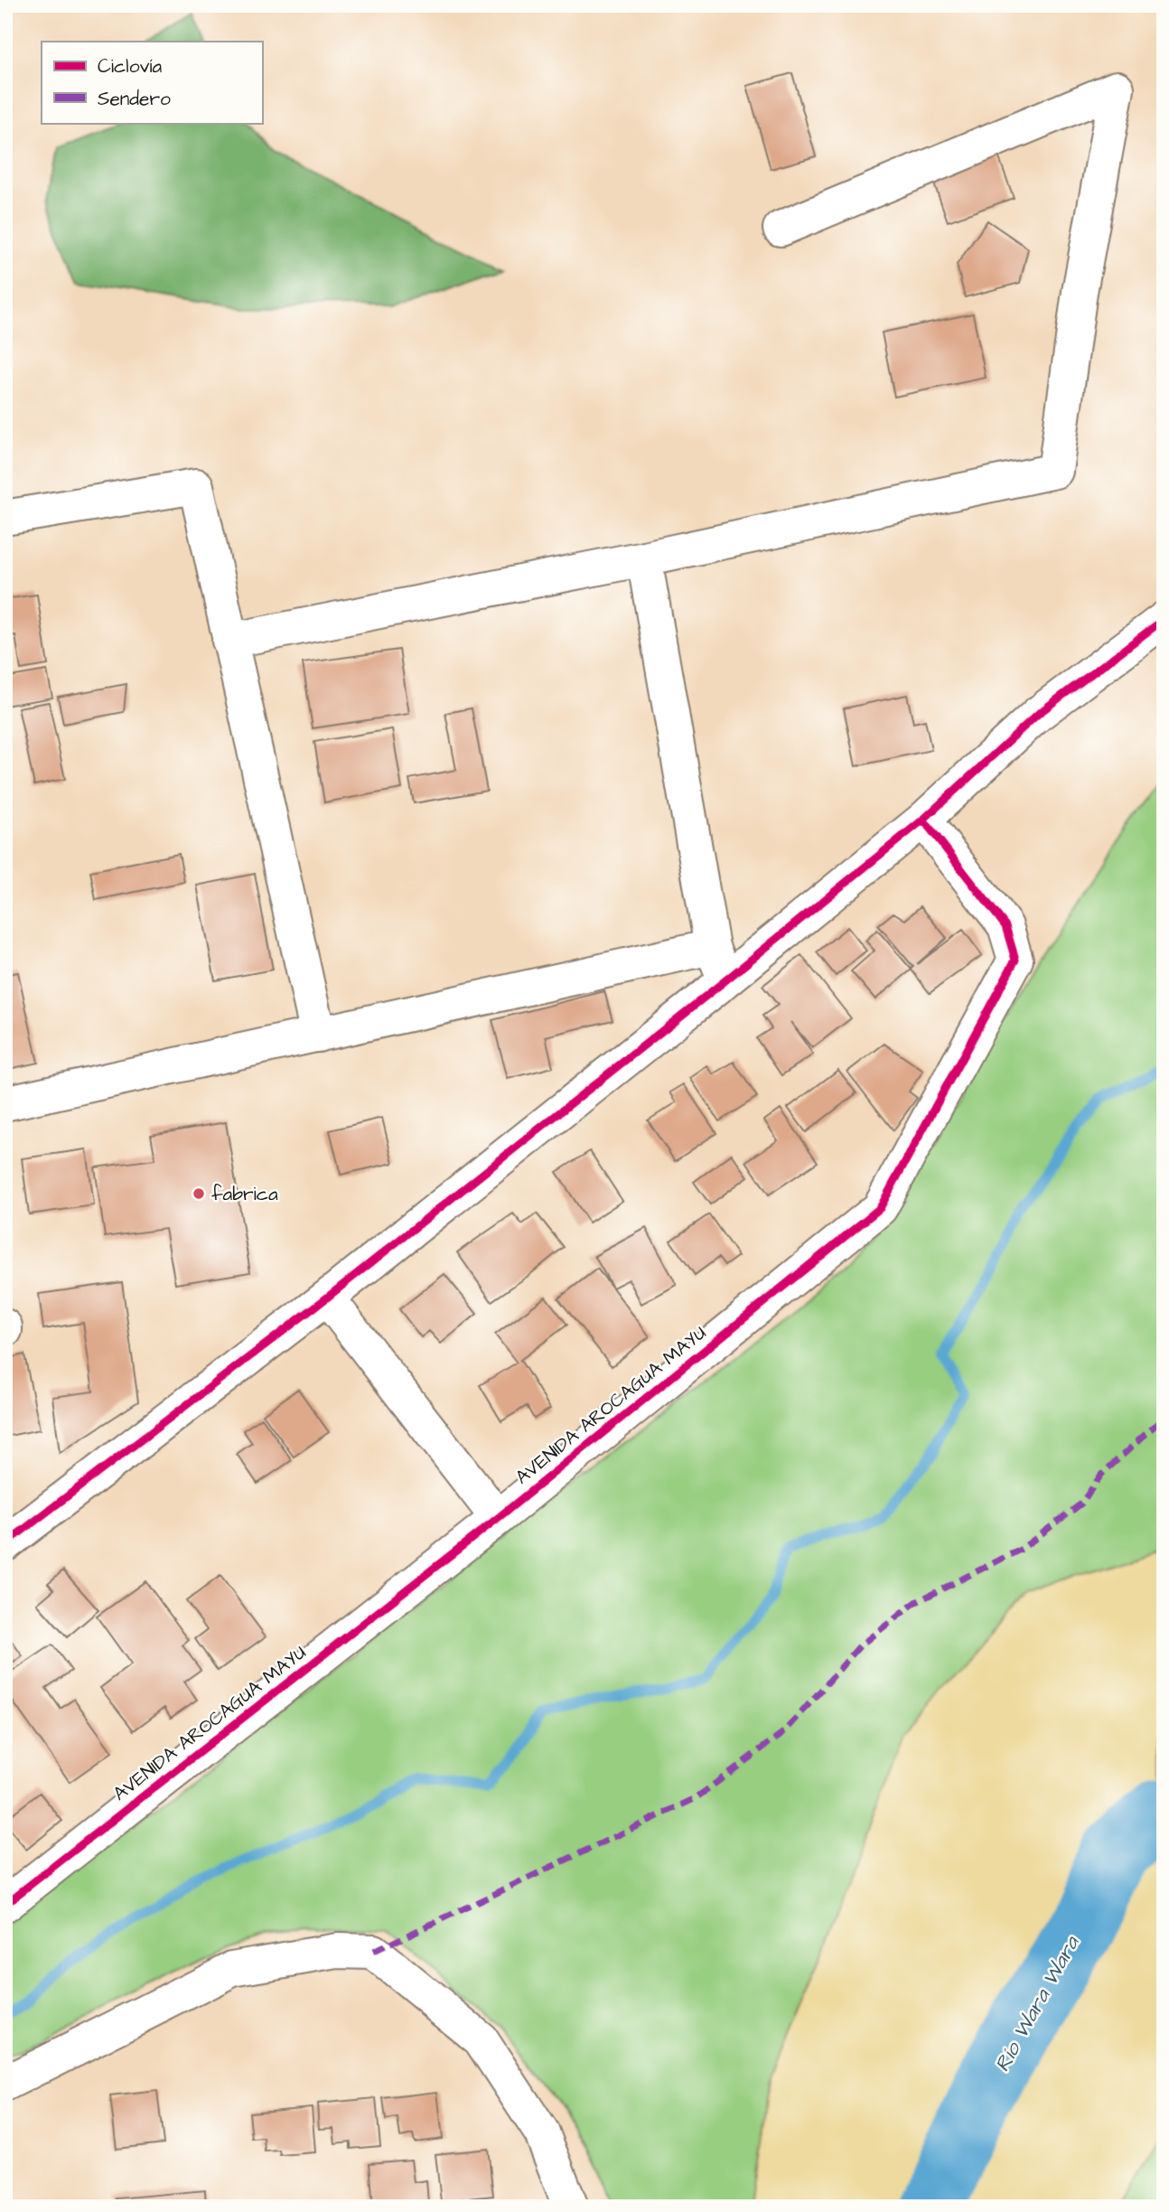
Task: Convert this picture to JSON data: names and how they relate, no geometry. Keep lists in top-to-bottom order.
{
  "streets": {
    "street": ["AVENIDA AROCAGUA MAYU"]
  },
  "water": ["Río Wara Wara"],
  "places": ["fabrica"],
  "legend": ["Ciclovía", "Sendero"]
}
